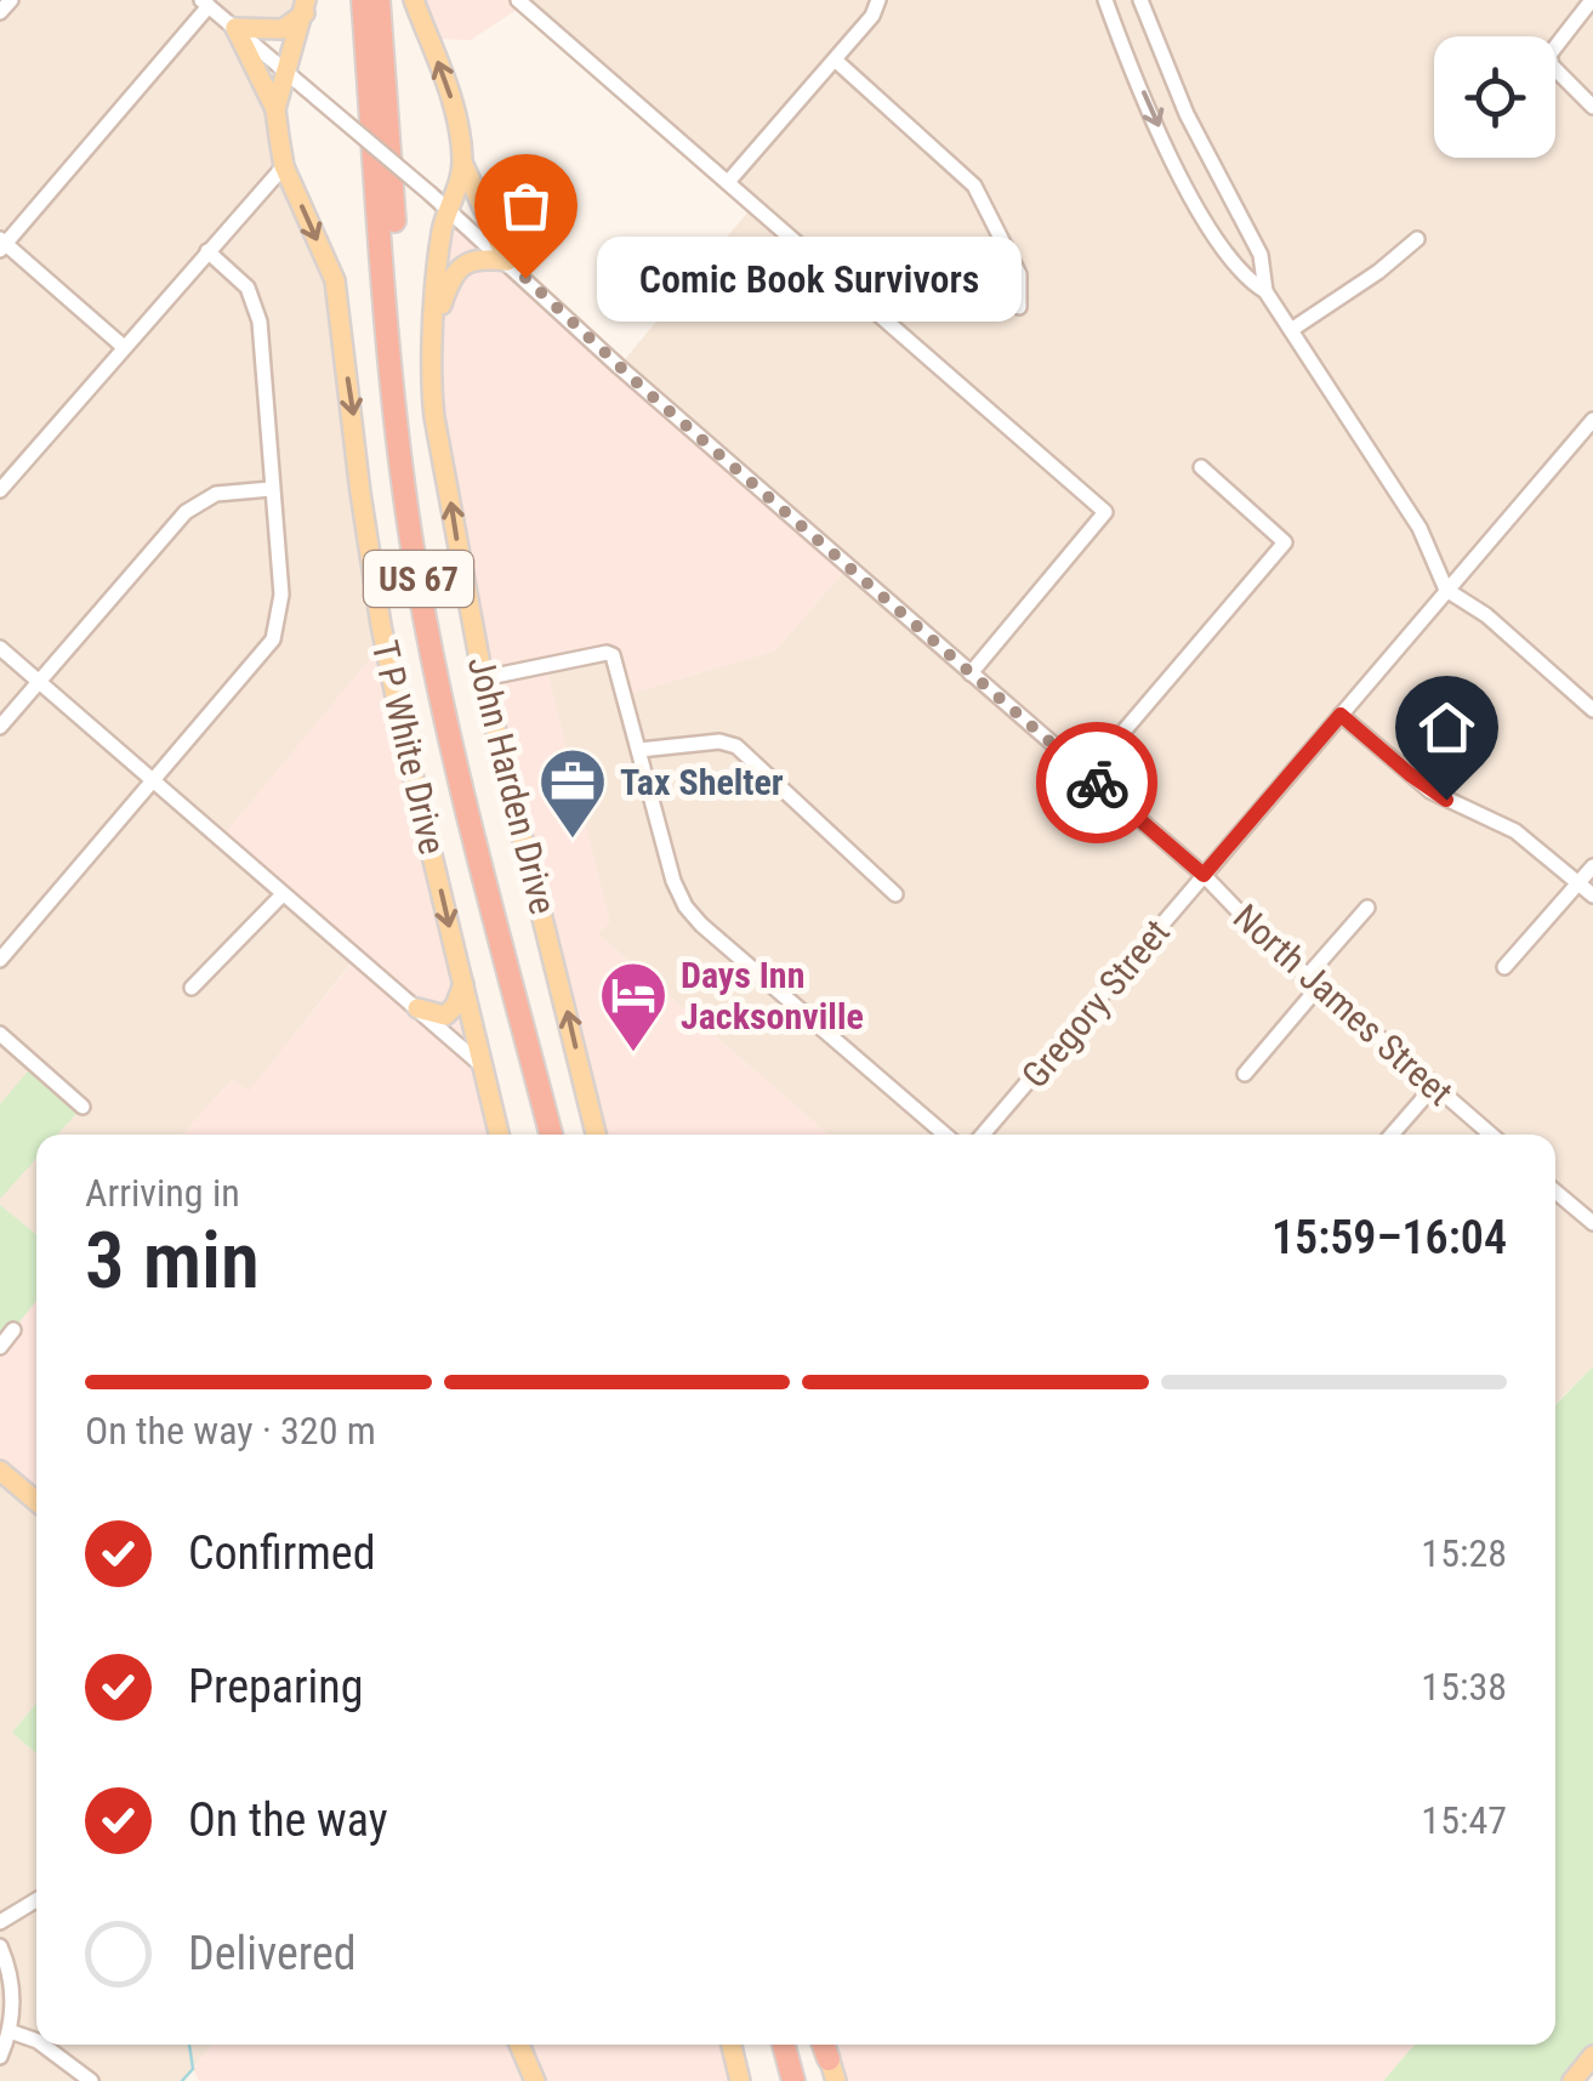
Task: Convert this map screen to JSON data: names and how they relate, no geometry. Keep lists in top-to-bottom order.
{
  "streets": {
    "highway": ["US 67"],
    "main road": ["T P White Drive", "John Harden Drive"],
    "street": ["Gregory Street", "North James Street"]
  },
  "crossings": [
    ["T P White Drive", "North James Street"],
    ["John Harden Drive", "North James Street"],
    ["Gregory Street", "North James Street"]
  ],
  "one_way": ["T P White Drive", "John Harden Drive"],
  "places": {
    "other": ["Comic Book Survivors"],
    "office": ["Tax Shelter"],
    "hotel": ["Days Inn Jacksonville"]
  },
  "page": {
    "bubble": "Comic Book Survivors",
    "heading": ["3 min", "Arriving in", "15:59–16:04"],
    "bar": "On the way · 320 m",
    "list": [
      ["Confirmed", "15:28"],
      ["Preparing", "15:38"],
      ["On the way", "15:47"],
      "Delivered"
    ]
  }
}
